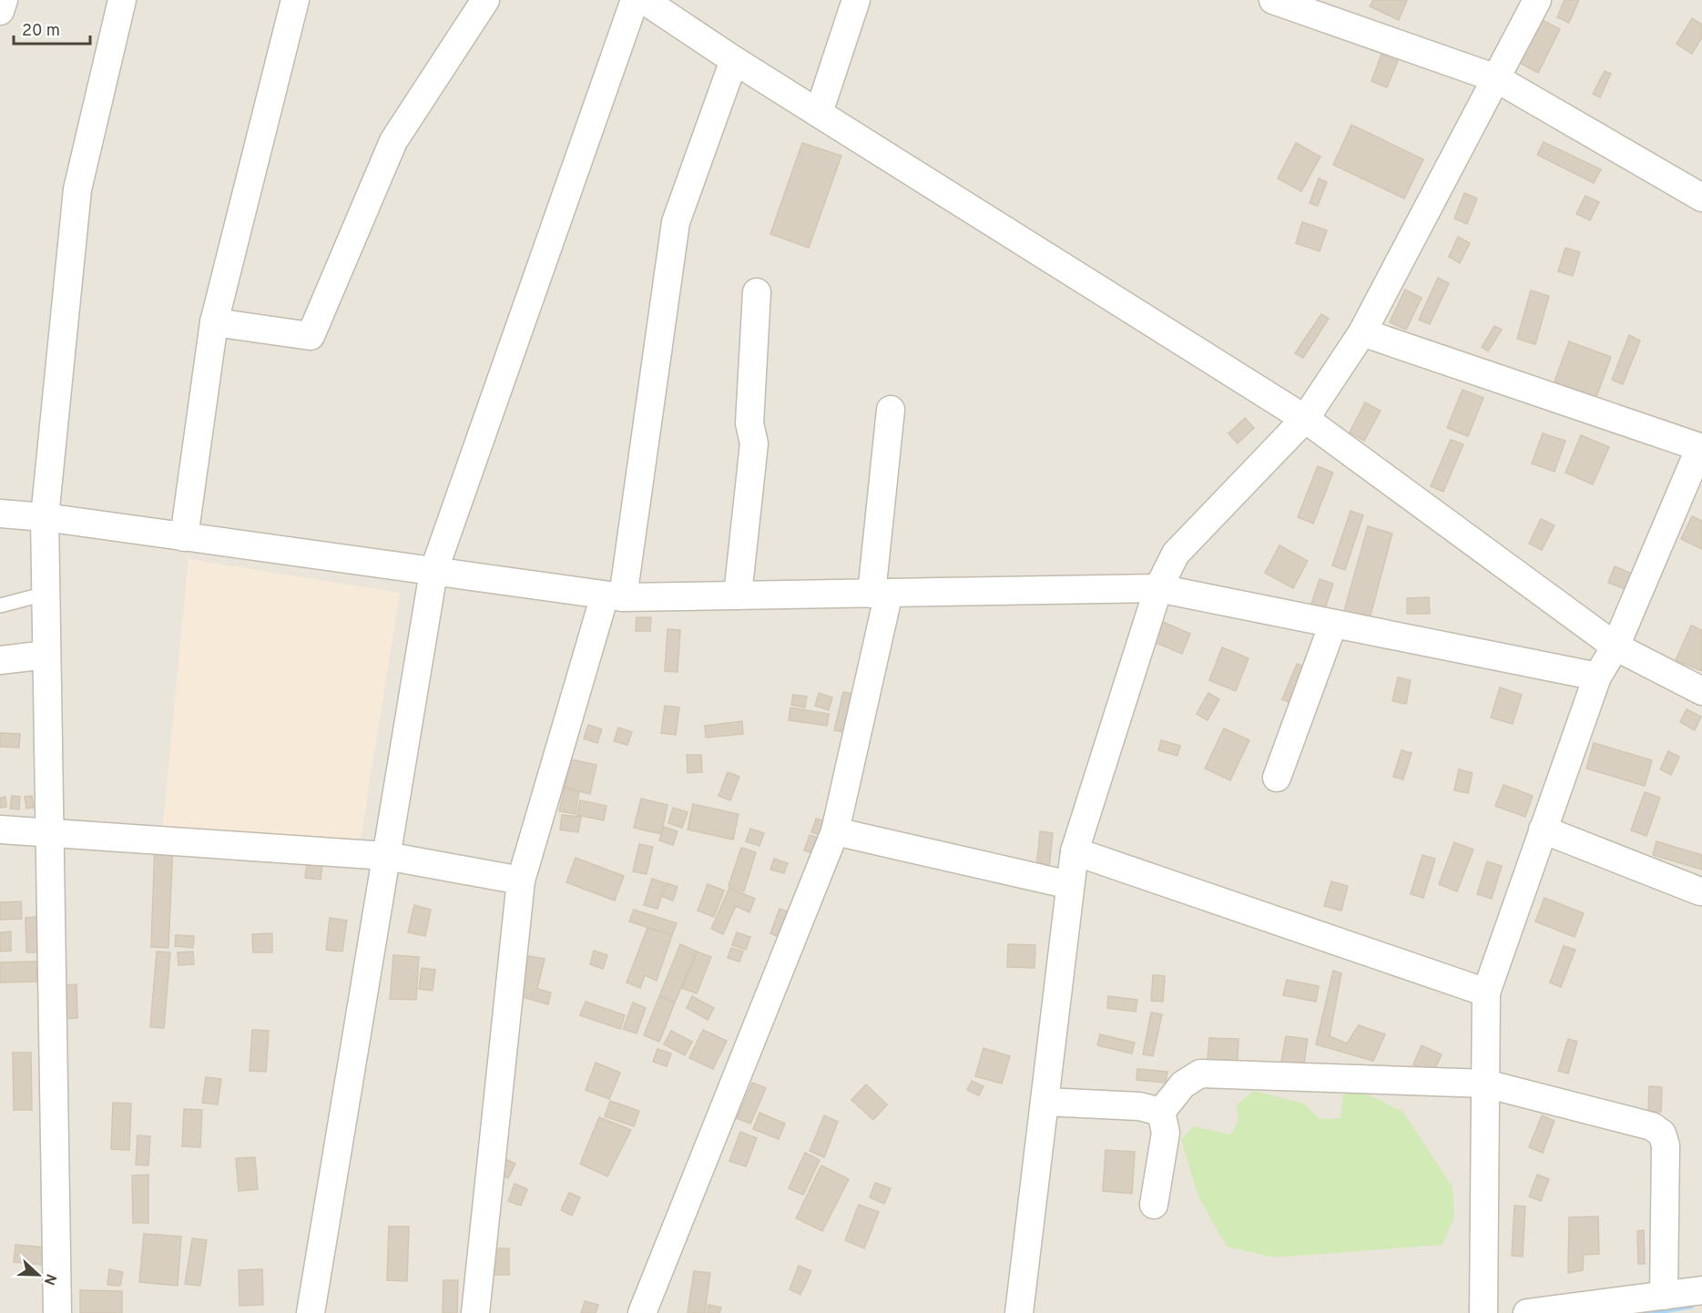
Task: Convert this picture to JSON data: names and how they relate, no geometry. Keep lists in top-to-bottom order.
{
  "scale_bar": "20 m",
  "north": "right"
}
